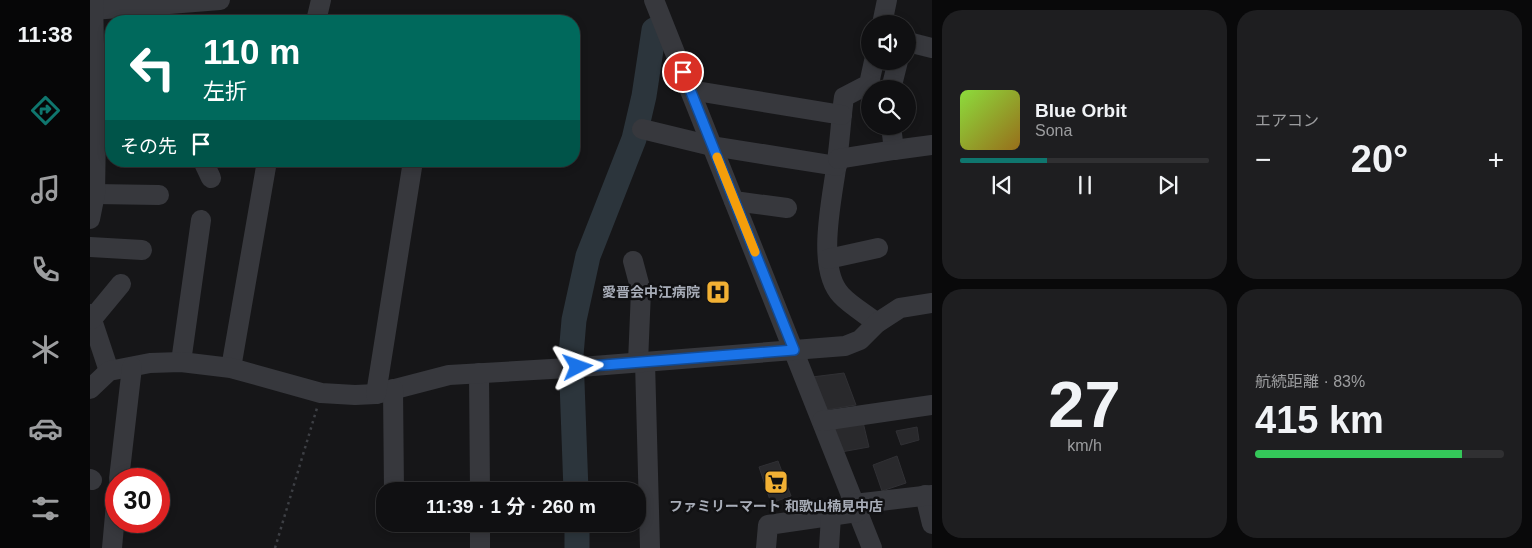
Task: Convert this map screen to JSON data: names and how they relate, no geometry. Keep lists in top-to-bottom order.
{
  "places": {
    "hospital": ["愛晋会中江病院"],
    "supermarket": ["ファミリーマート 和歌山楠見中店"]
  },
  "page": {
    "tabs": "11:38",
    "tile": [
      "エアコン",
      ["27", "km/h"],
      ["航続距離 · 83%", "415 km"]
    ],
    "turn": ["110 m", "左折"],
    "song": ["Blue Orbit", "Sona"],
    "then": "その先",
    "heat": ["−", "20°", "+"],
    "limit": "30",
    "trip": "11:39 · 1 分 · 260 m"
  }
}
